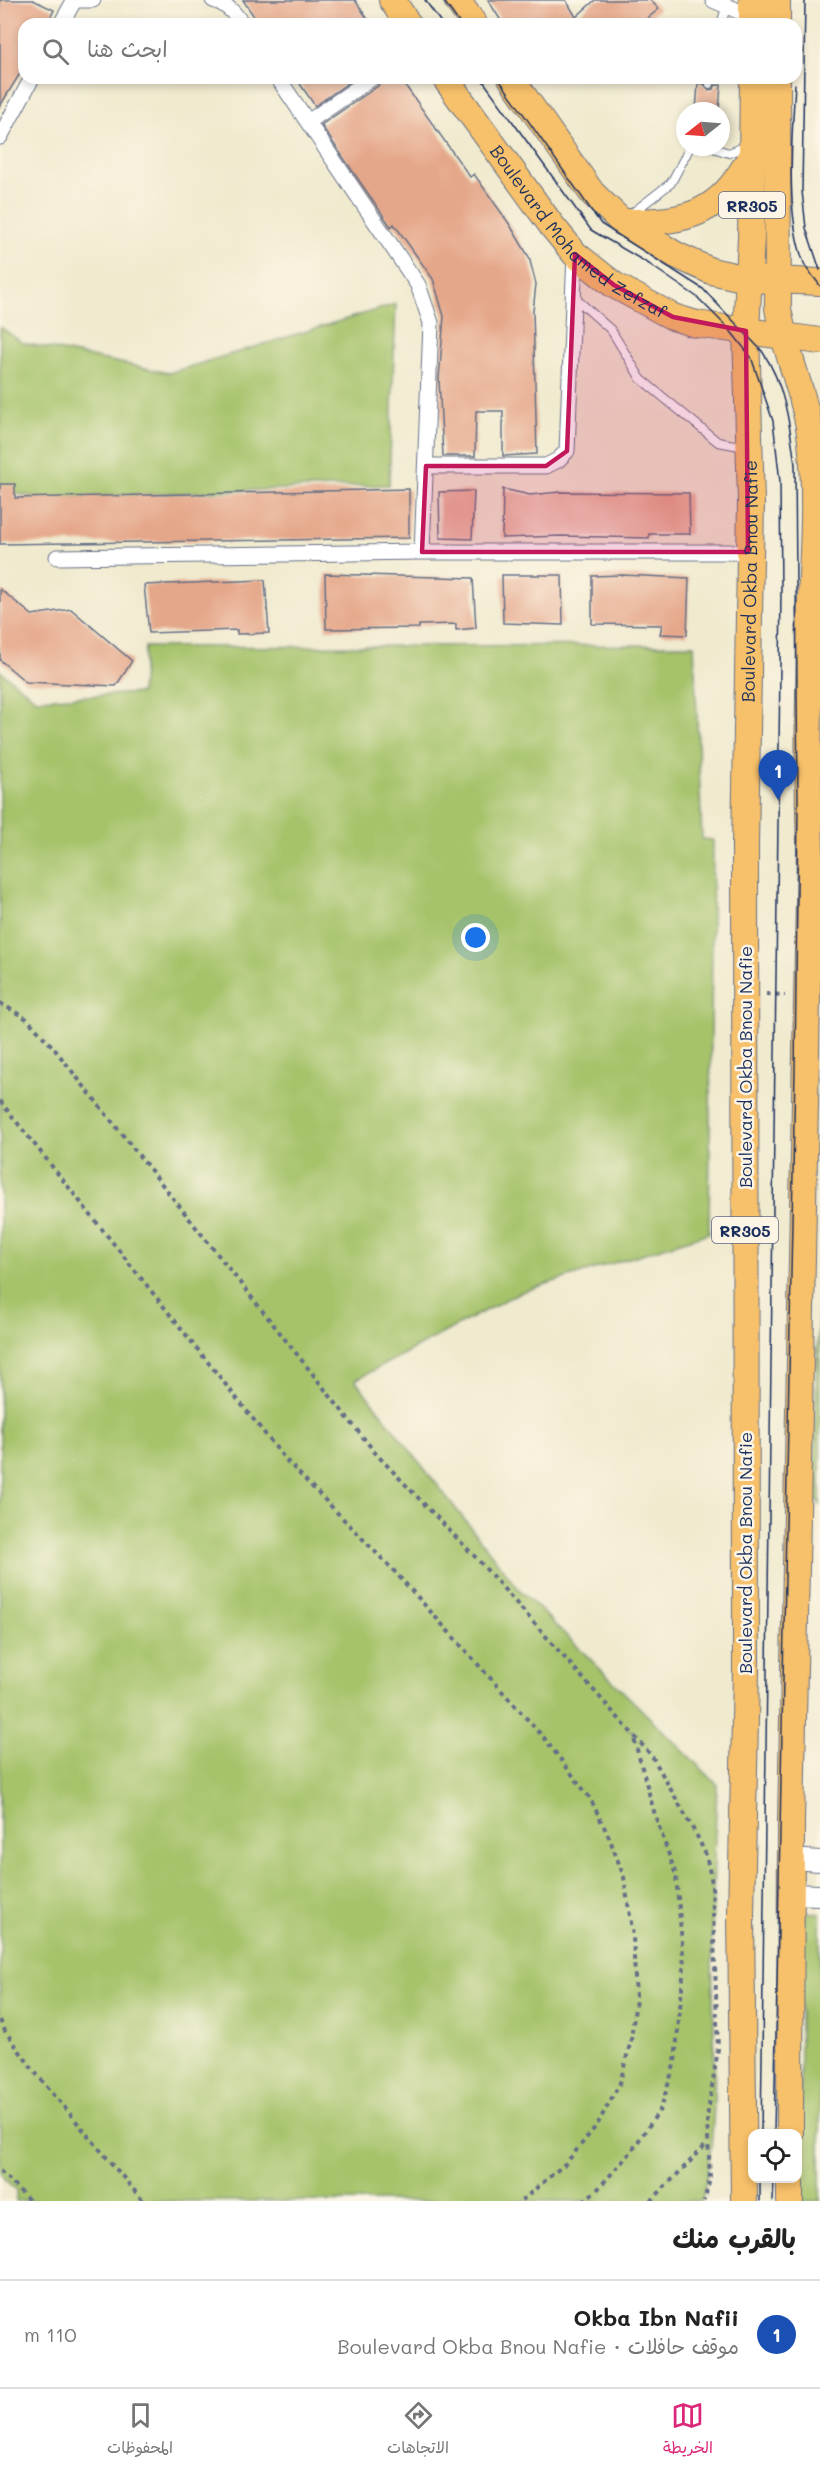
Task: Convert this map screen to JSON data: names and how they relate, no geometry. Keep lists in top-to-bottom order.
{
  "streets": {
    "main road": ["RR305", "Boulevard Mohamed Zefzaf", "Boulevard Okba Bnou Nafie"]
  },
  "crossings": [
    ["RR305", "Boulevard Mohamed Zefzaf"],
    ["Boulevard Mohamed Zefzaf", "Boulevard Okba Bnou Nafie"]
  ],
  "north": "left",
  "page": {
    "search": "ابحث هنا",
    "pins": "1",
    "heading": "بالقرب منك",
    "list": [
      {
        "mark": "1",
        "name": "Okba Ibn Nafii",
        "note": "موقف حافلات · Boulevard Okba Bnou Nafie",
        "value": "110 m"
      }
    ],
    "nav": ["الخريطة", "الاتجاهات", "المحفوظات"]
  }
}
